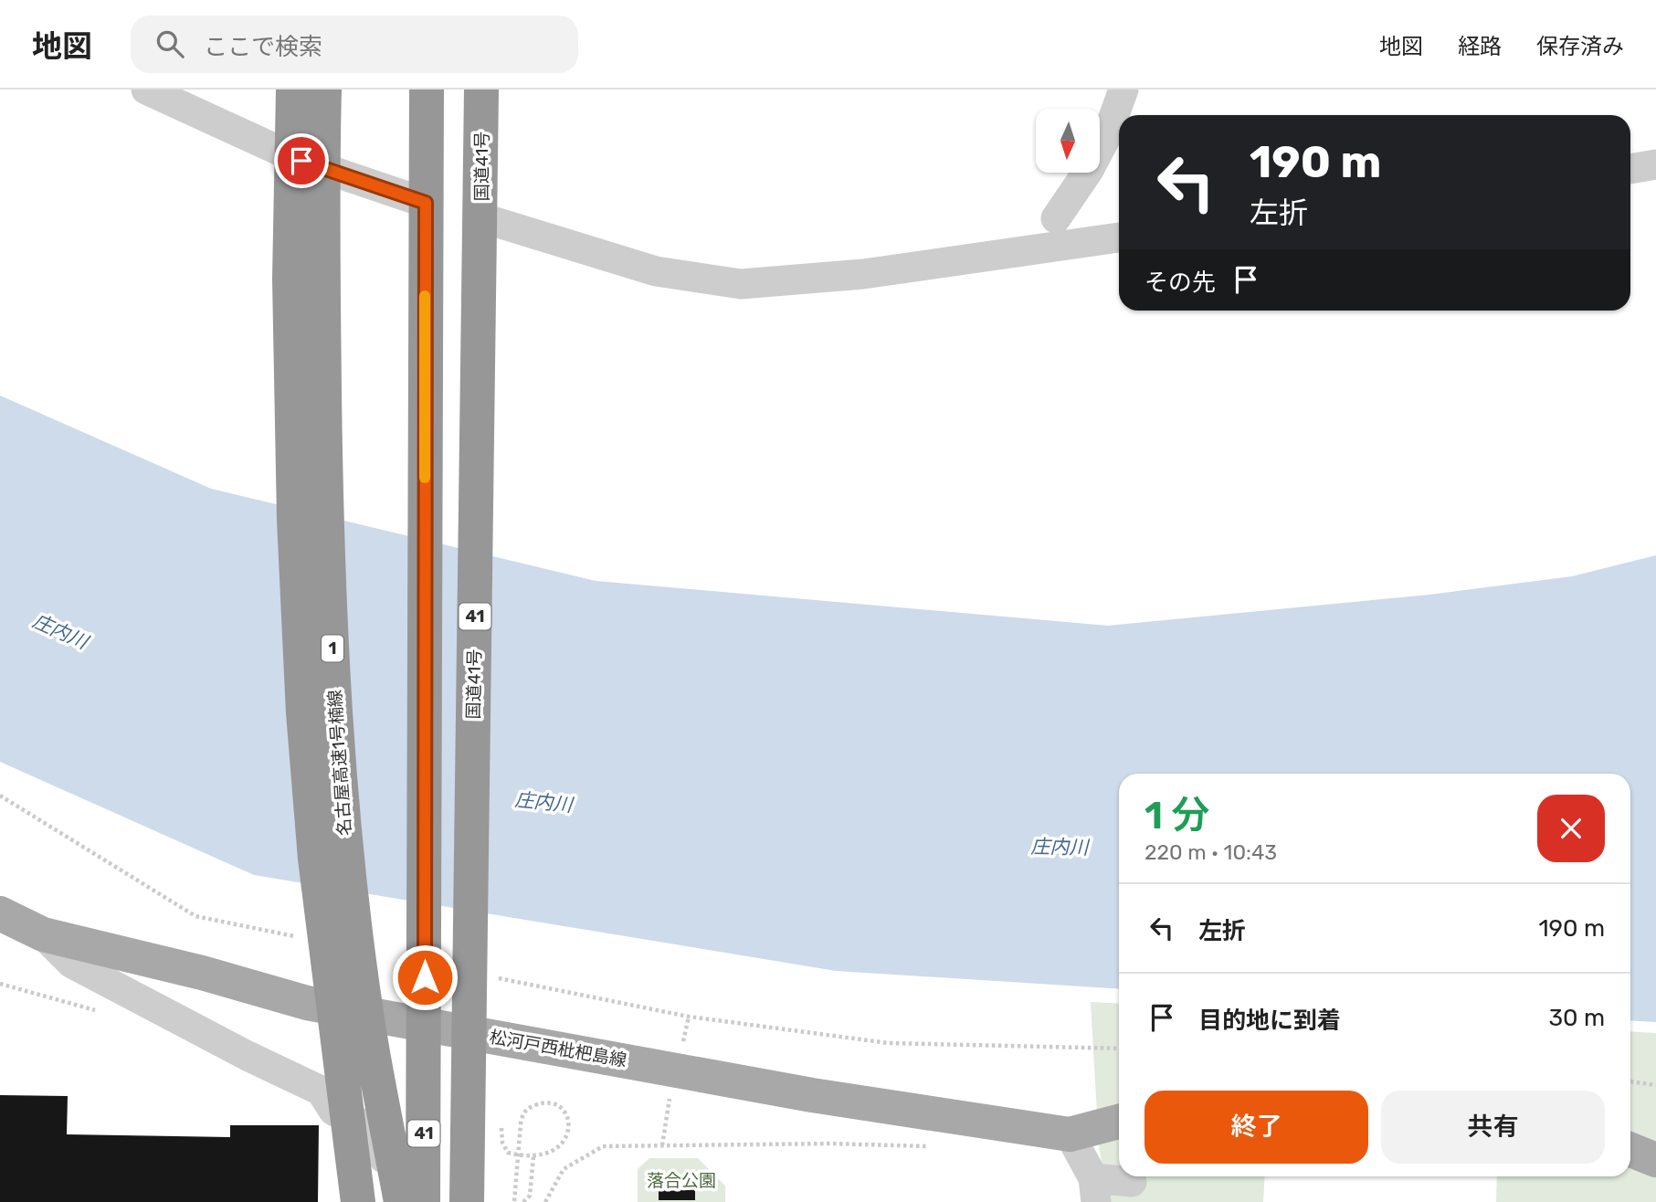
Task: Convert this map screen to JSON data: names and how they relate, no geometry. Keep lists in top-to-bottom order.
{
  "streets": {
    "highway": [
      "国道41号",
      "41",
      "1",
      "名古屋高速1号楠線"
    ],
    "main road": ["松河戸西枇杷島線"]
  },
  "crossings": [
    ["国道41号", "松河戸西枇杷島線"],
    ["41", "松河戸西枇杷島線"]
  ],
  "water": ["庄内川"],
  "parks": ["落合公園"],
  "north": "bottom",
  "page": {
    "header": "地図",
    "search": "ここで検索",
    "nav": ["地図", "経路", "保存済み"],
    "turn": ["190 m", "左折"],
    "then": "その先",
    "heading": ["1 分", "220 m · 10:43"],
    "list": [
      {
        "name": "左折",
        "value": "190 m"
      },
      {
        "name": "目的地に到着",
        "value": "30 m"
      }
    ],
    "buttons": ["終了", "共有"]
  }
}
